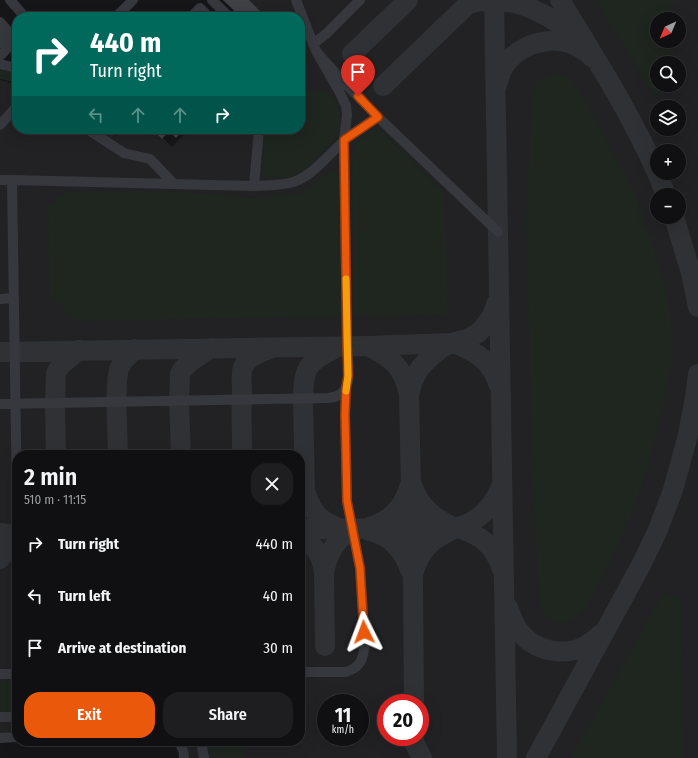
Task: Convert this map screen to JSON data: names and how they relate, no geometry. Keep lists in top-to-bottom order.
{
  "north": "bottom left",
  "page": {
    "map_buttons": ["+", "−"],
    "turn": ["440 m", "Turn right"],
    "heading": ["2 min", "510 m · 11:15"],
    "list": [
      {
        "name": "Turn right",
        "value": "440 m"
      },
      {
        "name": "Turn left",
        "value": "40 m"
      },
      {
        "name": "Arrive at destination",
        "value": "30 m"
      }
    ],
    "buttons": ["Exit", "Share"],
    "speed": "11 km/h",
    "limit": "20"
  }
}
